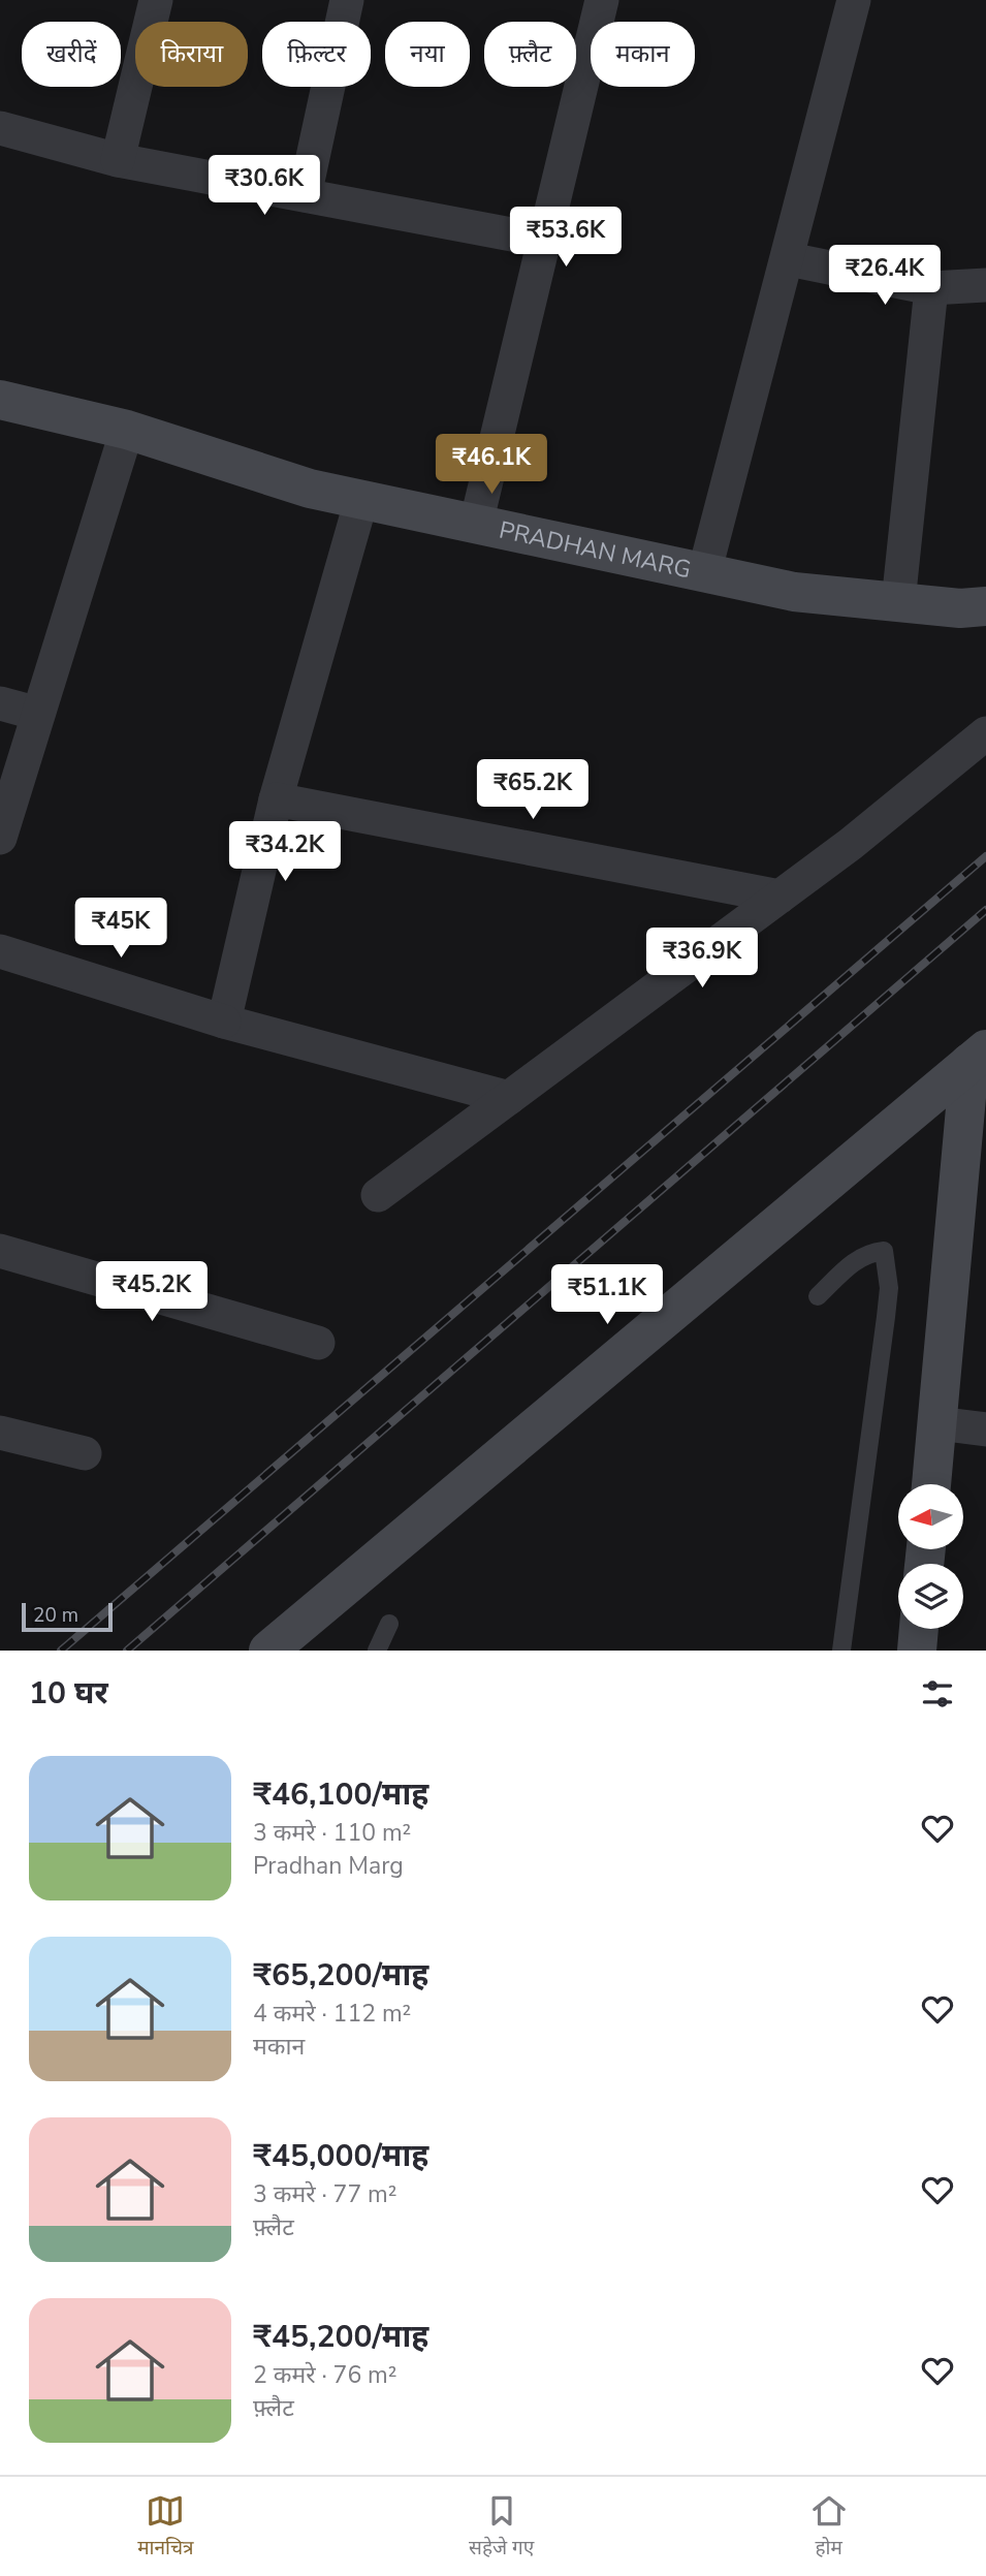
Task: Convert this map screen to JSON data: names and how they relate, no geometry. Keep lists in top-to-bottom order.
{
  "streets": {
    "street": ["PRADHAN MARG"]
  },
  "scale_bar": "20 m",
  "north": "left",
  "page": {
    "chip": [
      "खरीदें",
      "किराया",
      "फ़िल्टर",
      "नया",
      "फ़्लैट",
      "मकान"
    ],
    "price": [
      "₹30.6K",
      "₹53.6K",
      "₹26.4K",
      "₹46.1K",
      "₹65.2K",
      "₹34.2K",
      "₹45K",
      "₹36.9K",
      "₹45.2K",
      "₹51.1K"
    ],
    "scale": "20 m",
    "heading": "10 घर",
    "list": [
      {
        "name": "₹46,100/माह",
        "note": "3 कमरे · 110 m² · Pradhan Marg"
      },
      {
        "name": "₹65,200/माह",
        "note": "4 कमरे · 112 m² · मकान"
      },
      {
        "name": "₹45,000/माह",
        "note": "3 कमरे · 77 m² · फ़्लैट"
      },
      {
        "name": "₹45,200/माह",
        "note": "2 कमरे · 76 m² · फ़्लैट"
      }
    ],
    "tabs": ["मानचित्र", "सहेजे गए", "होम"]
  }
}
